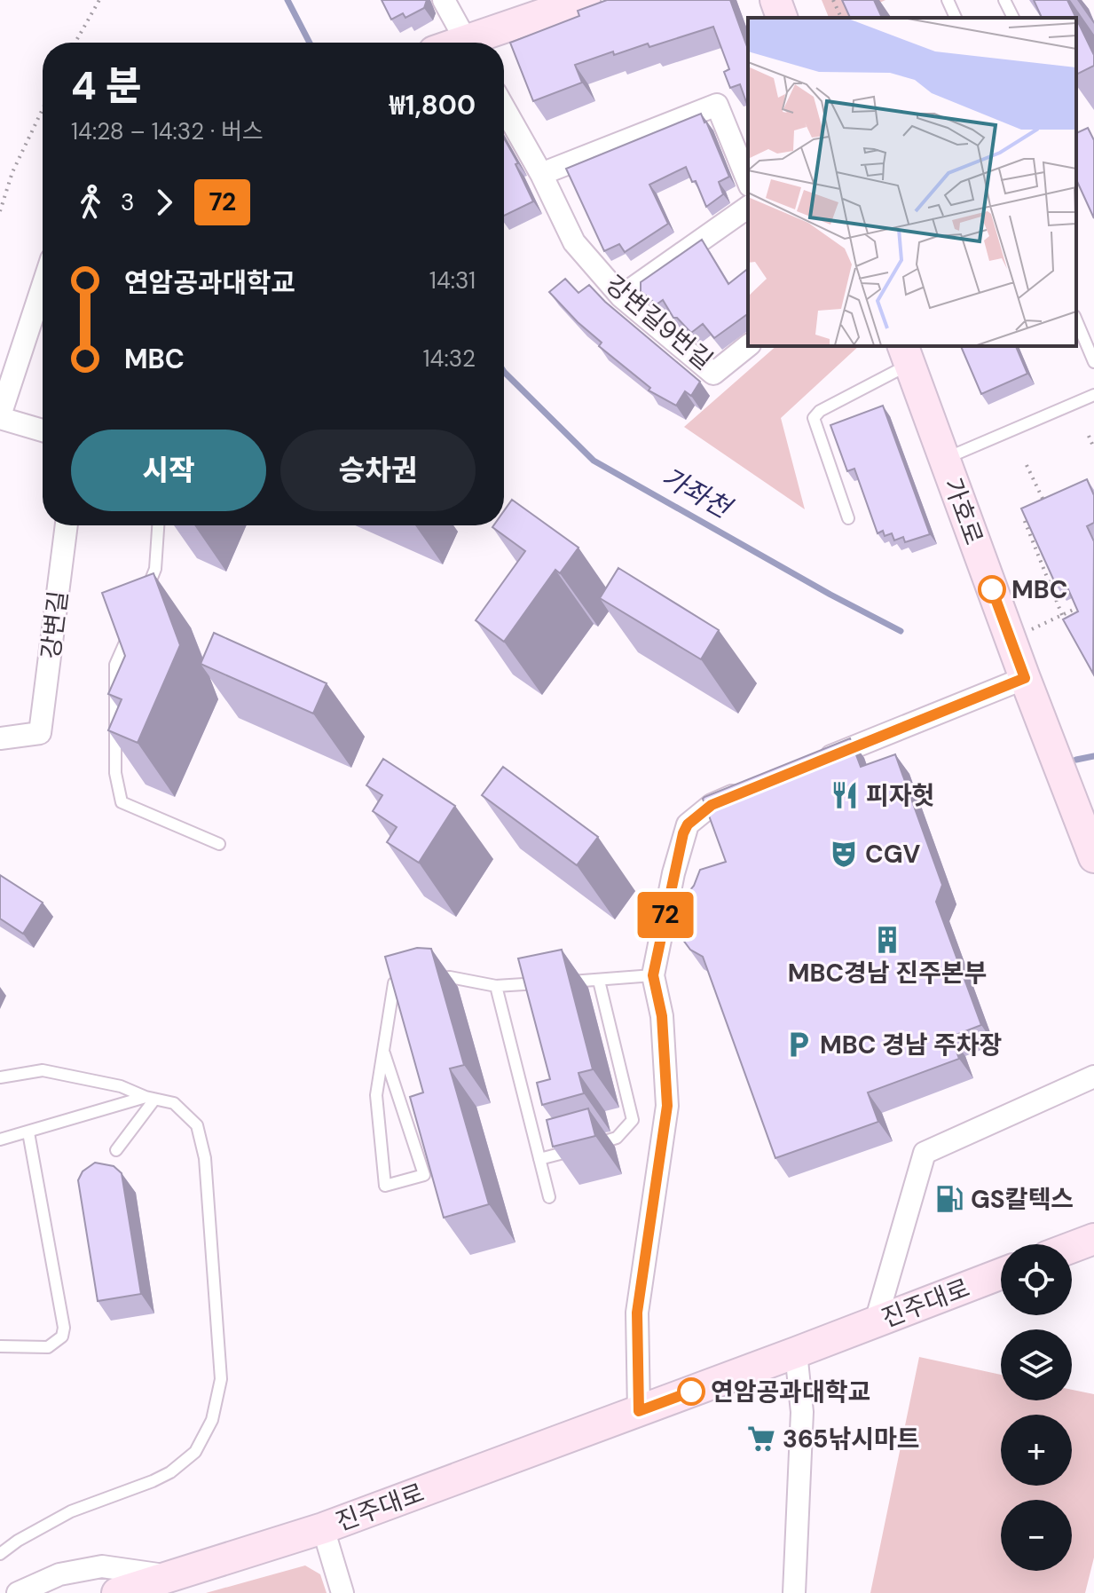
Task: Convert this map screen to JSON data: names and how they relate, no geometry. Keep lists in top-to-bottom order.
{
  "streets": {
    "street": [
      "강변길9번길",
      "가호로",
      "강변길",
      "진주대로"
    ]
  },
  "water": ["가좌천"],
  "places": {
    "other": ["MBC", "연암공과대학교"],
    "restaurant": ["피자헛"],
    "theatre": ["CGV"],
    "building": ["MBC경남 진주본부"],
    "parking": ["MBC 경남 주차장"],
    "fuel station": ["GS칼텍스"],
    "supermarket": ["365낚시마트"]
  },
  "lines": ["bus line 72"],
  "page": {
    "on_map": "72",
    "heading": ["4 분", "14:28 – 14:32 · 버스", "₩1,800"],
    "legs": ["3", "72"],
    "list": [
      {
        "name": "연암공과대학교",
        "value": "14:31"
      },
      {
        "name": "MBC",
        "value": "14:32"
      }
    ],
    "buttons": ["시작", "승차권"],
    "map_buttons": ["+", "−"]
  }
}
